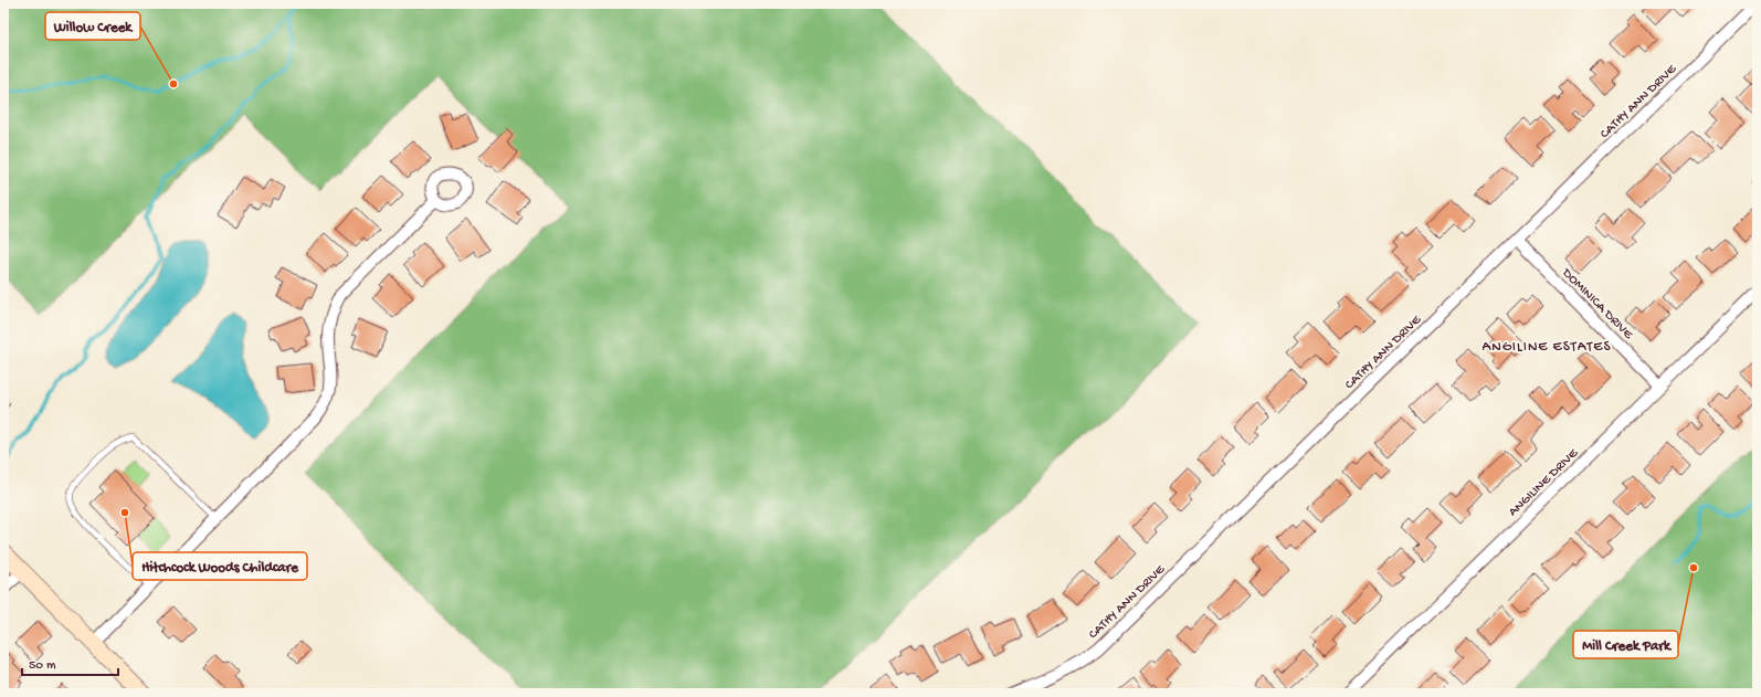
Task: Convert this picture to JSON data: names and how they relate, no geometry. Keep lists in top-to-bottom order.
{
  "streets": {
    "street": ["CATHY ANN DRIVE", "DOMINICA DRIVE", "ANGILINE DRIVE"]
  },
  "crossings": [
    ["CATHY ANN DRIVE", "DOMINICA DRIVE"],
    ["DOMINICA DRIVE", "ANGILINE DRIVE"]
  ],
  "districts": ["ANGILINE ESTATES"],
  "places": ["Willow Creek", "Hitchcock Woods Childcare", "Mill Creek Park"],
  "scale_bar": "50 m"
}
